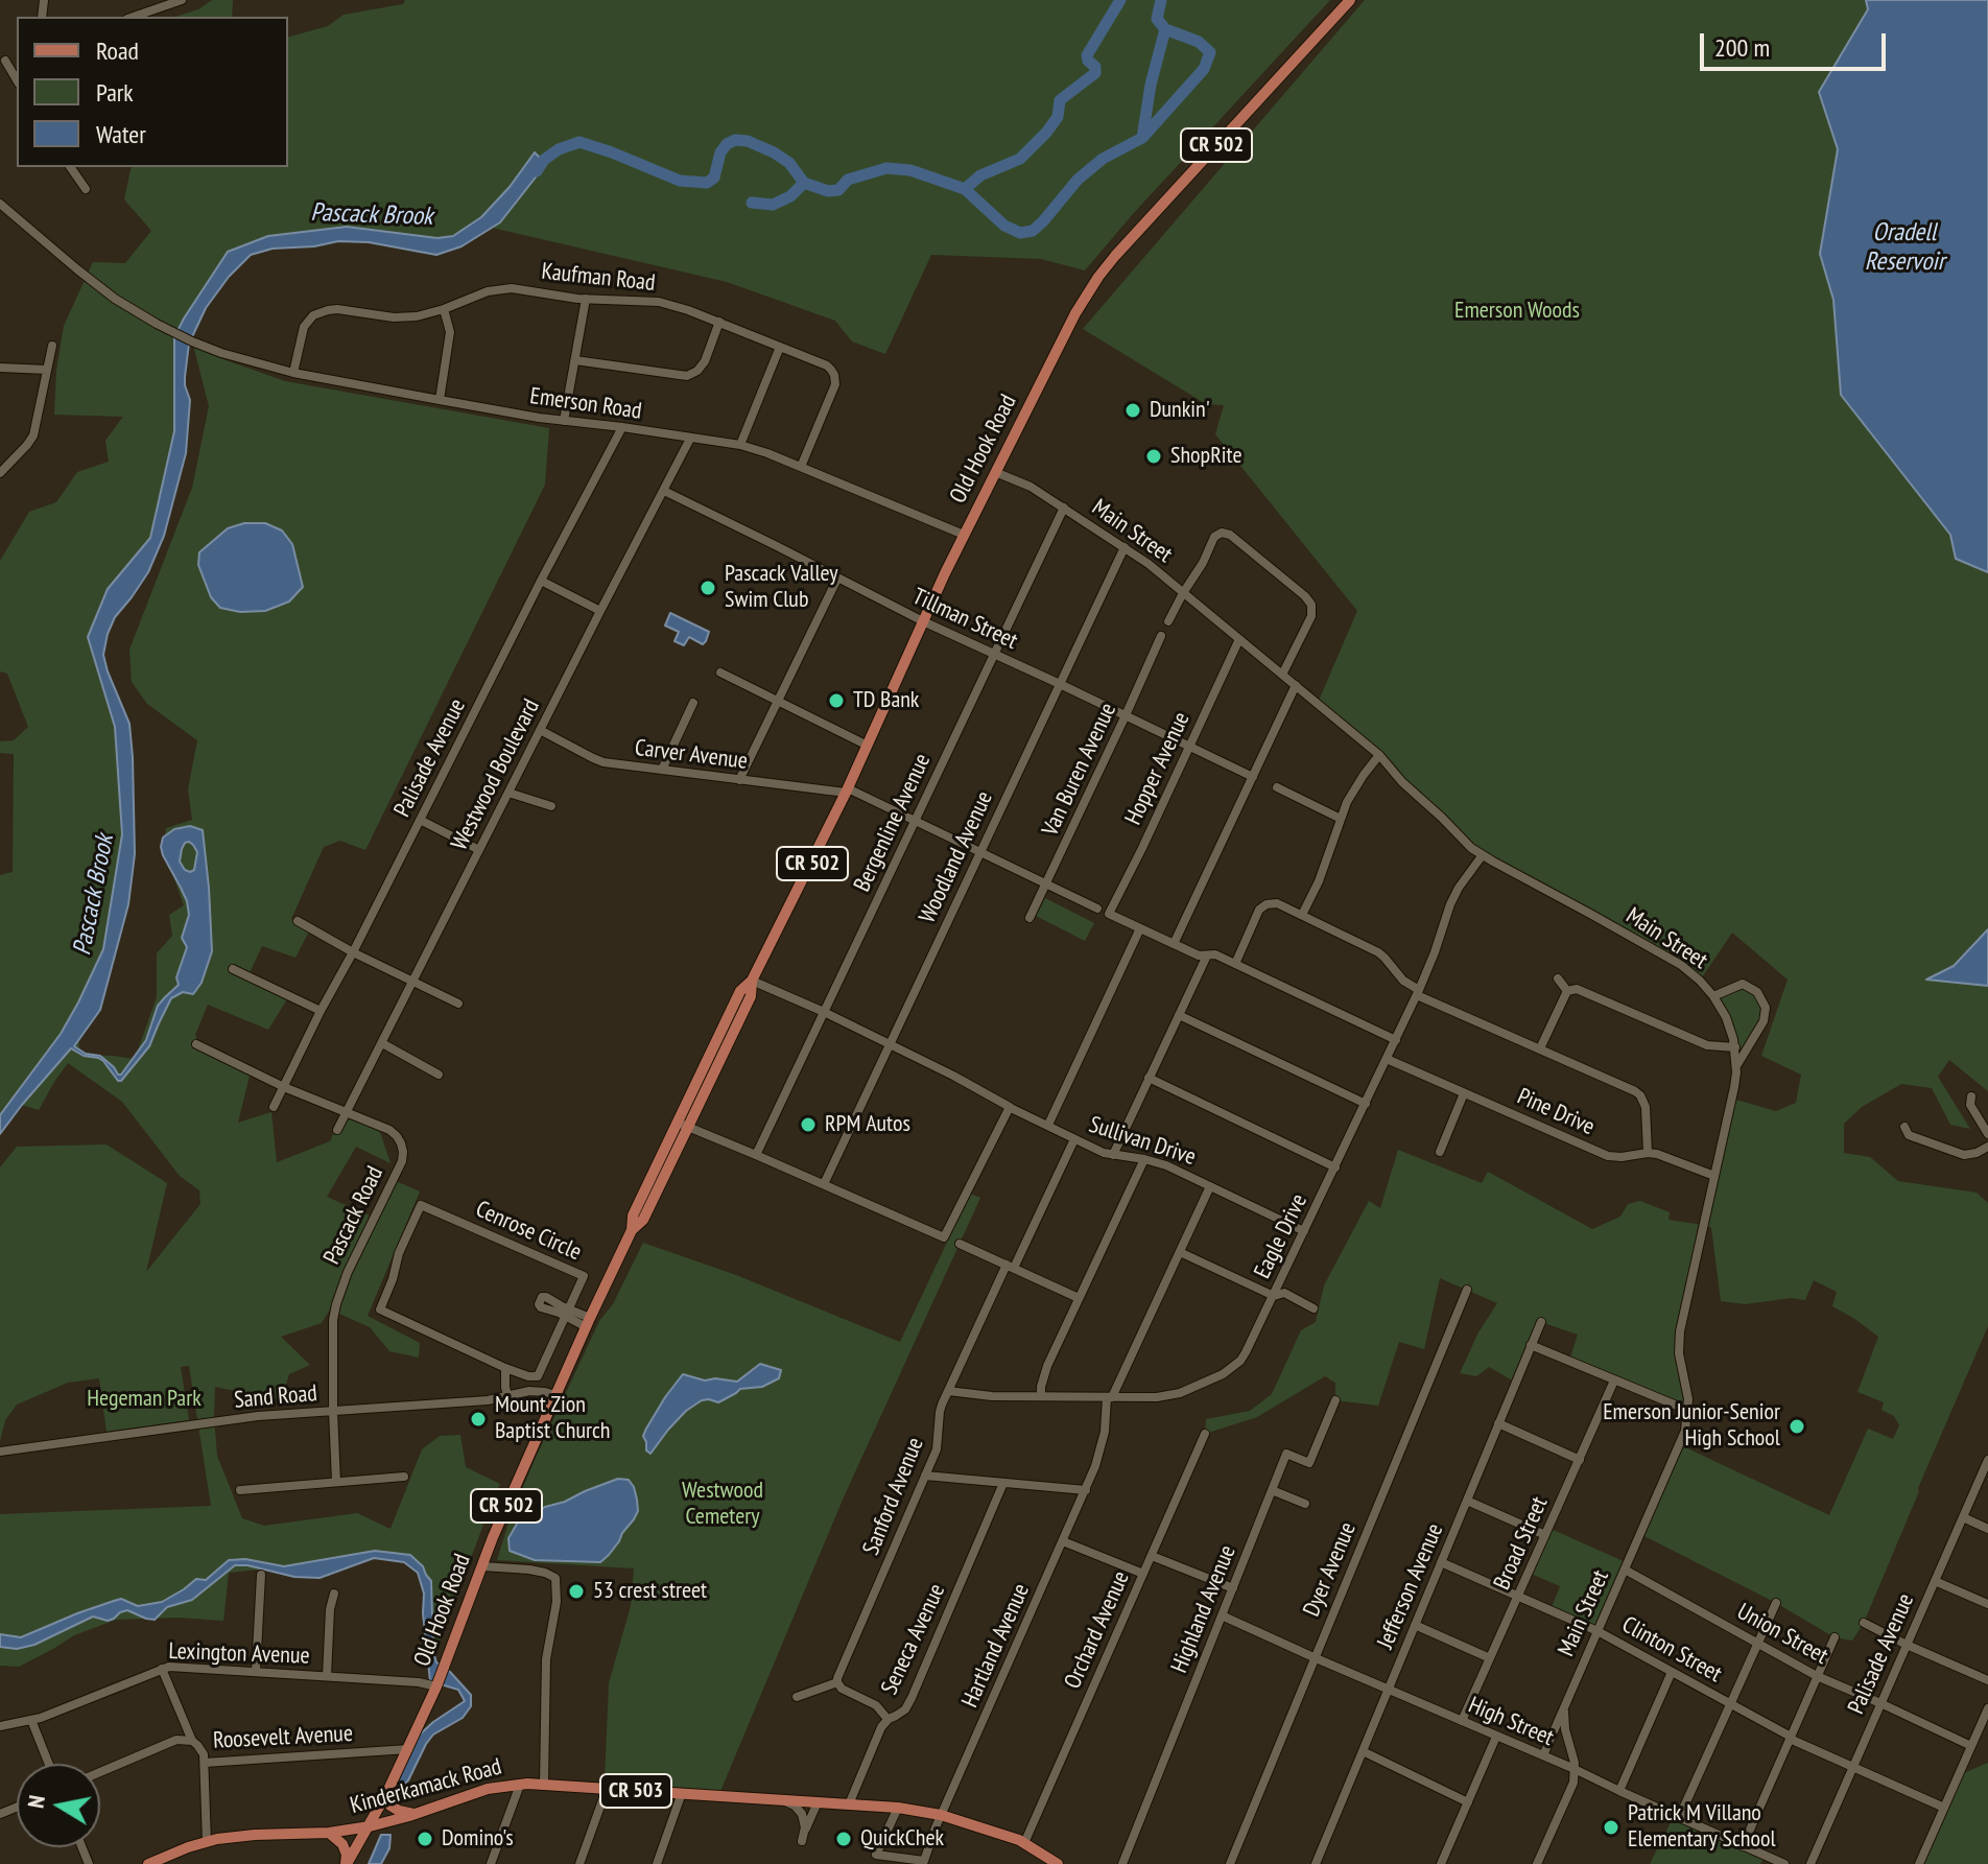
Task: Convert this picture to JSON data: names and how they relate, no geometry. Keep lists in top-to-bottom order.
{
  "streets": {
    "main road": [
      "CR 502",
      "Old Hook Road",
      "Kinderkamack Road",
      "CR 503"
    ],
    "street": [
      "Kaufman Road",
      "Emerson Road",
      "Main Street",
      "Tillman Street",
      "Carver Avenue",
      "Palisade Avenue",
      "Hopper Avenue",
      "Van Buren Avenue",
      "Westwood Boulevard",
      "Bergenline Avenue",
      "Woodland Avenue",
      "Pine Drive",
      "Sullivan Drive",
      "Pascack Road",
      "Cenrose Circle",
      "Eagle Drive",
      "Sand Road",
      "Sanford Avenue",
      "Broad Street",
      "Dyer Avenue",
      "Jefferson Avenue",
      "Highland Avenue",
      "Orchard Avenue",
      "Union Street",
      "Seneca Avenue",
      "Hartland Avenue",
      "Clinton Street",
      "Lexington Avenue",
      "High Street",
      "Roosevelt Avenue"
    ]
  },
  "crossings": [
    ["Kaufman Road", "Emerson Road"],
    ["Emerson Road", "Old Hook Road"],
    ["Emerson Road", "Palisade Avenue"],
    ["Emerson Road", "Westwood Boulevard"],
    ["Old Hook Road", "Main Street"],
    ["Old Hook Road", "Tillman Street"],
    ["Old Hook Road", "Carver Avenue"],
    ["Old Hook Road", "Sullivan Drive"],
    ["Old Hook Road", "Sand Road"],
    ["Old Hook Road", "Lexington Avenue"],
    ["Old Hook Road", "Roosevelt Avenue"],
    ["Old Hook Road", "Kinderkamack Road"],
    ["Main Street", "Hopper Avenue"],
    ["Main Street", "Bergenline Avenue"],
    ["Main Street", "Woodland Avenue"],
    ["Main Street", "Pine Drive"],
    ["Main Street", "Eagle Drive"],
    ["Main Street", "Union Street"],
    ["Main Street", "Clinton Street"],
    ["Main Street", "High Street"],
    ["Tillman Street", "Hopper Avenue"],
    ["Tillman Street", "Van Buren Avenue"],
    ["Tillman Street", "Westwood Boulevard"],
    ["Tillman Street", "Bergenline Avenue"],
    ["Tillman Street", "Woodland Avenue"],
    ["Carver Avenue", "Van Buren Avenue"],
    ["Carver Avenue", "Westwood Boulevard"],
    ["Carver Avenue", "Bergenline Avenue"],
    ["Carver Avenue", "Woodland Avenue"],
    ["Palisade Avenue", "Pascack Road"],
    ["Palisade Avenue", "Union Street"],
    ["Palisade Avenue", "Clinton Street"],
    ["Westwood Boulevard", "Pascack Road"],
    ["Bergenline Avenue", "Sullivan Drive"],
    ["Woodland Avenue", "Sullivan Drive"],
    ["Pine Drive", "Eagle Drive"],
    ["Sullivan Drive", "Eagle Drive"],
    ["Sullivan Drive", "Sanford Avenue"],
    ["Sullivan Drive", "Hartland Avenue"],
    ["Pascack Road", "Sand Road"],
    ["Eagle Drive", "Sanford Avenue"],
    ["Eagle Drive", "Hartland Avenue"],
    ["Broad Street", "Clinton Street"],
    ["Broad Street", "High Street"],
    ["Dyer Avenue", "High Street"],
    ["Jefferson Avenue", "Clinton Street"],
    ["Jefferson Avenue", "High Street"],
    ["Highland Avenue", "High Street"],
    ["Orchard Avenue", "Kinderkamack Road"],
    ["Seneca Avenue", "Kinderkamack Road"],
    ["Hartland Avenue", "Kinderkamack Road"]
  ],
  "water": ["Pascack Brook", "Oradell Reservoir"],
  "parks": ["Emerson Woods", "Hegeman Park", "Westwood Cemetery"],
  "places": [
    "Dunkin'",
    "ShopRite",
    "Pascack Valley Swim Club",
    "TD Bank",
    "RPM Autos",
    "Mount Zion Baptist Church",
    "Emerson Junior-Senior High School",
    "53 crest street",
    "Patrick M Villano Elementary School",
    "Domino's",
    "QuickChek"
  ],
  "legend": ["Road", "Park", "Water"],
  "scale_bar": "200 m",
  "north": "left"
}
